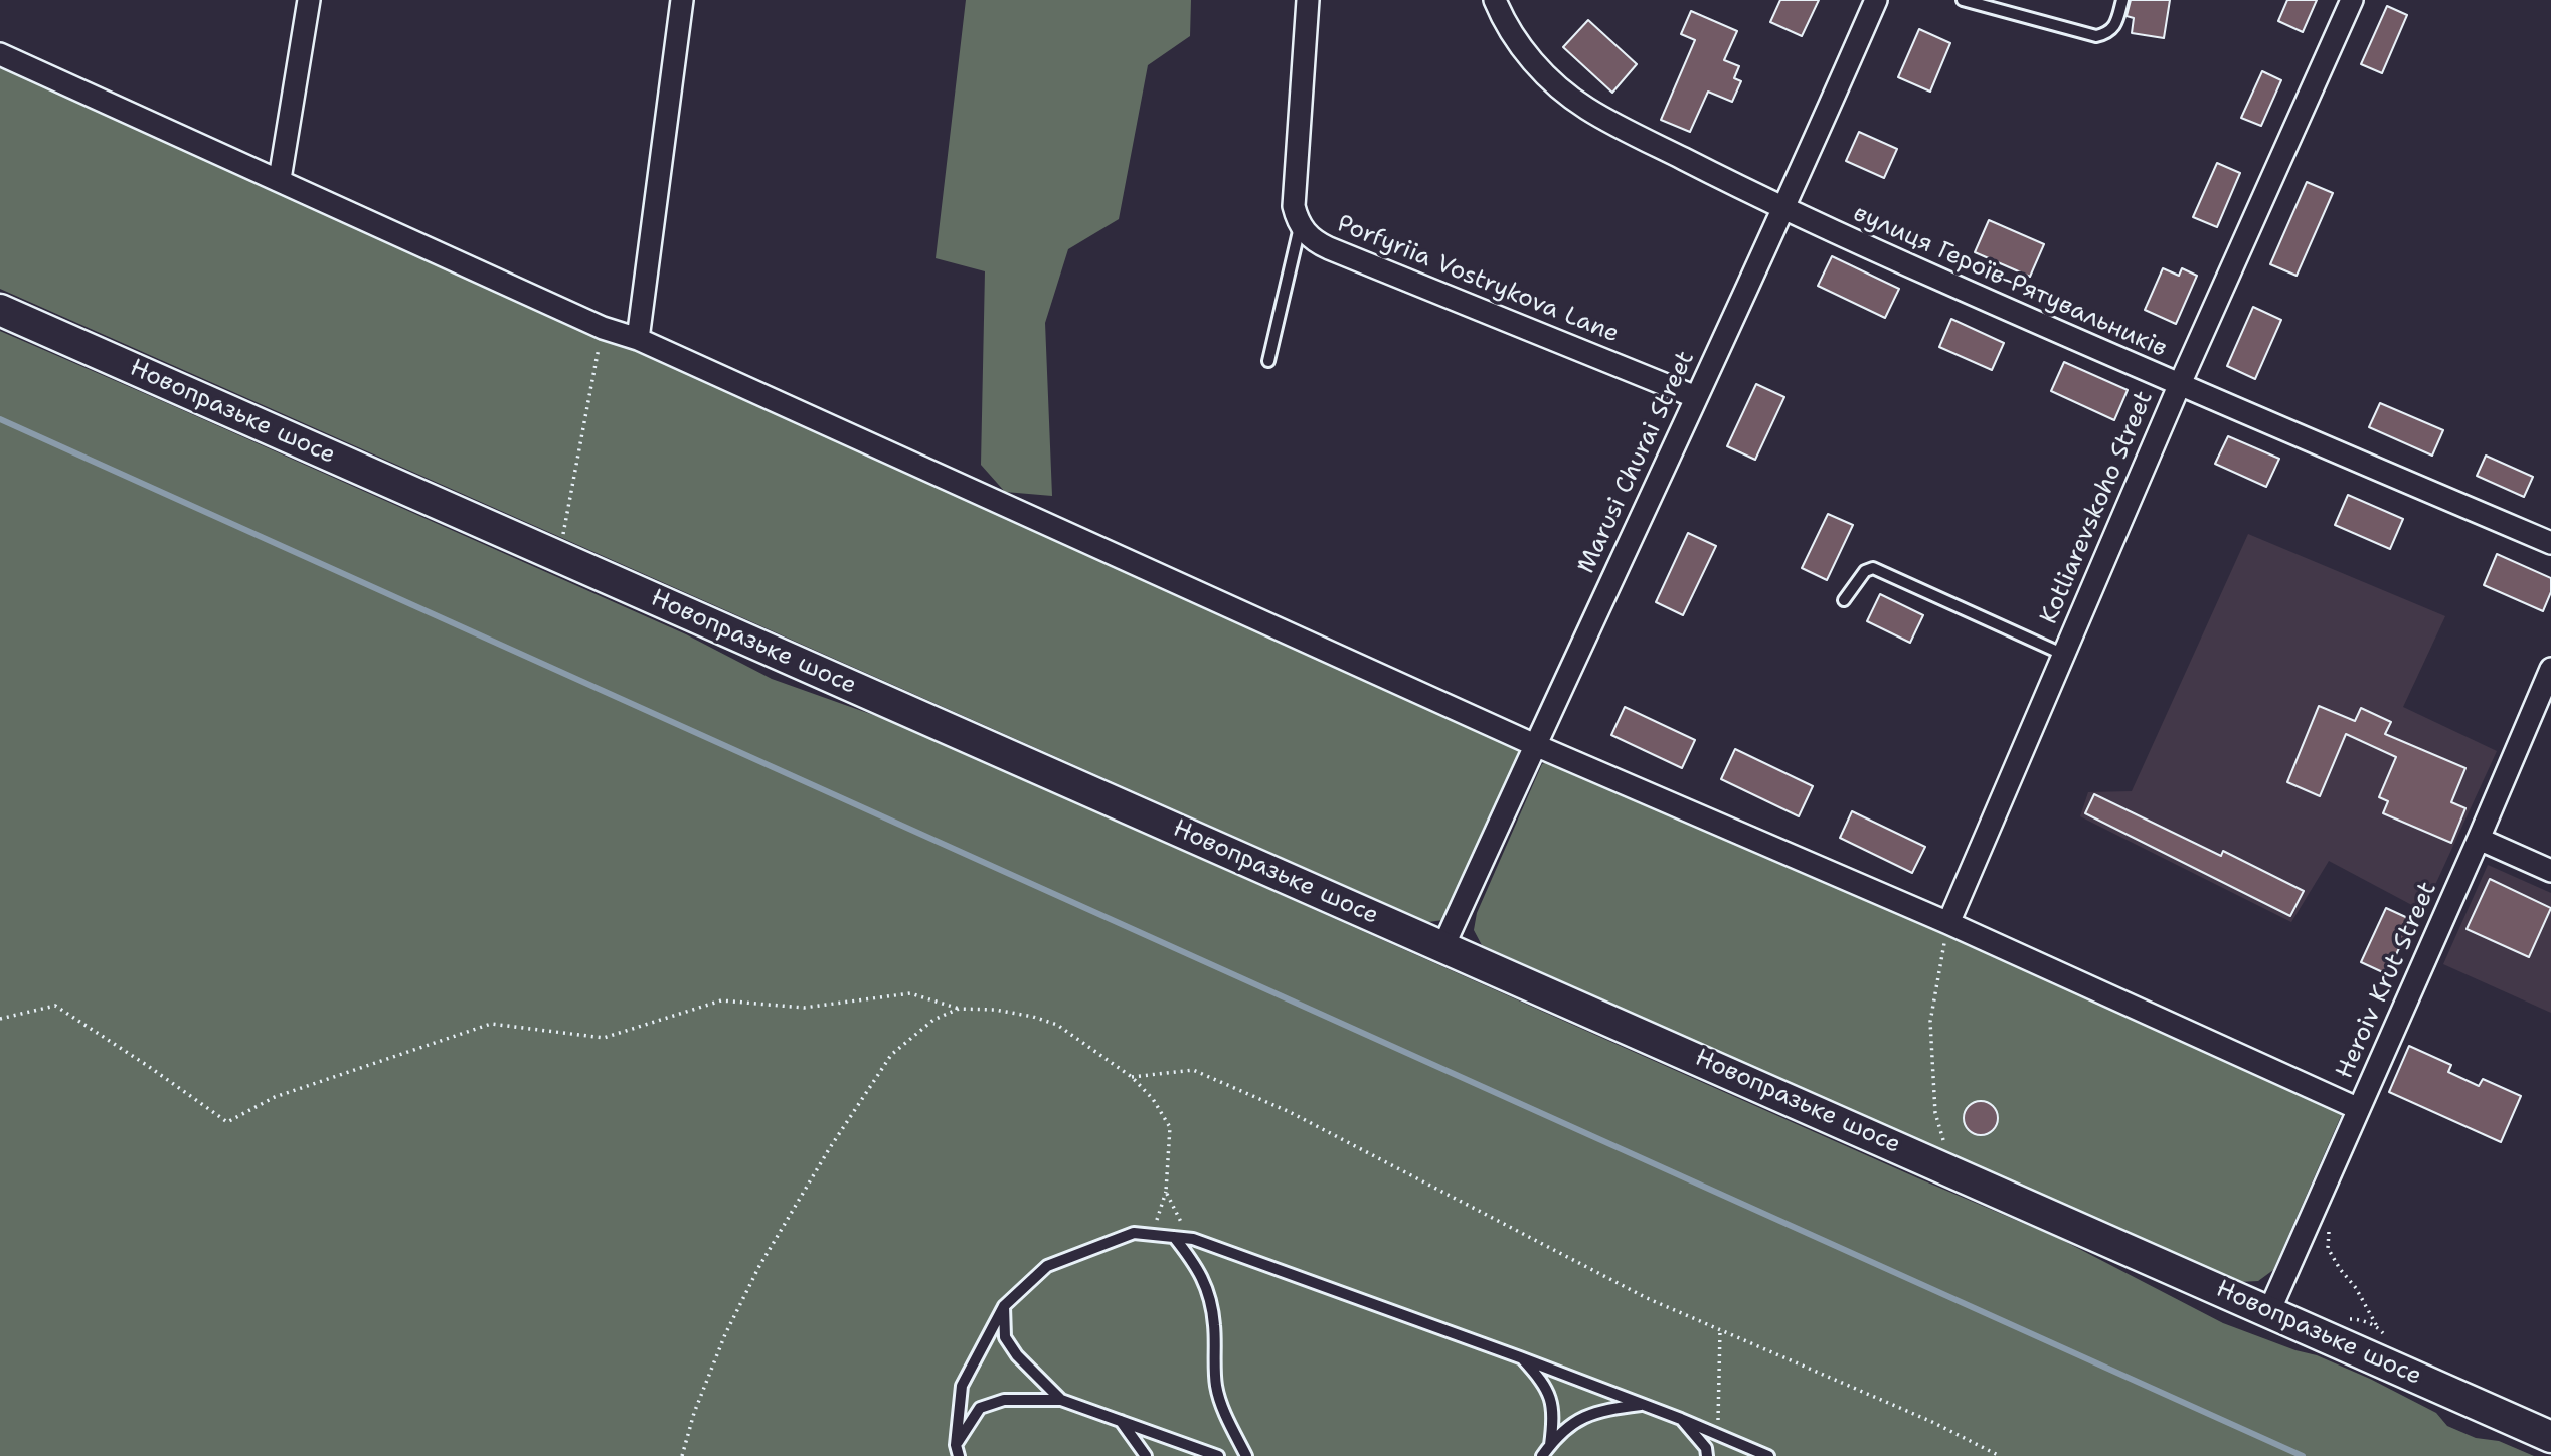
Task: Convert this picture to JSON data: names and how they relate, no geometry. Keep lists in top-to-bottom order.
{
  "streets": {
    "main road": ["Новопразьке шосе"],
    "street": [
      "Porfyriia Vostrykova Lane",
      "вулиця Героїв-Рятувальників",
      "Marusi Churai Street",
      "Kotliarevskoho Street",
      "Heroiv Krut Street"
    ]
  },
  "crossings": [
    ["Porfyriia Vostrykova Lane", "Marusi Churai Street"],
    ["вулиця Героїв-Рятувальників", "Marusi Churai Street"],
    ["вулиця Героїв-Рятувальників", "Kotliarevskoho Street"],
    ["Новопразьке шосе", "Marusi Churai Street"],
    ["Новопразьке шосе", "Heroiv Krut Street"]
  ]
}
